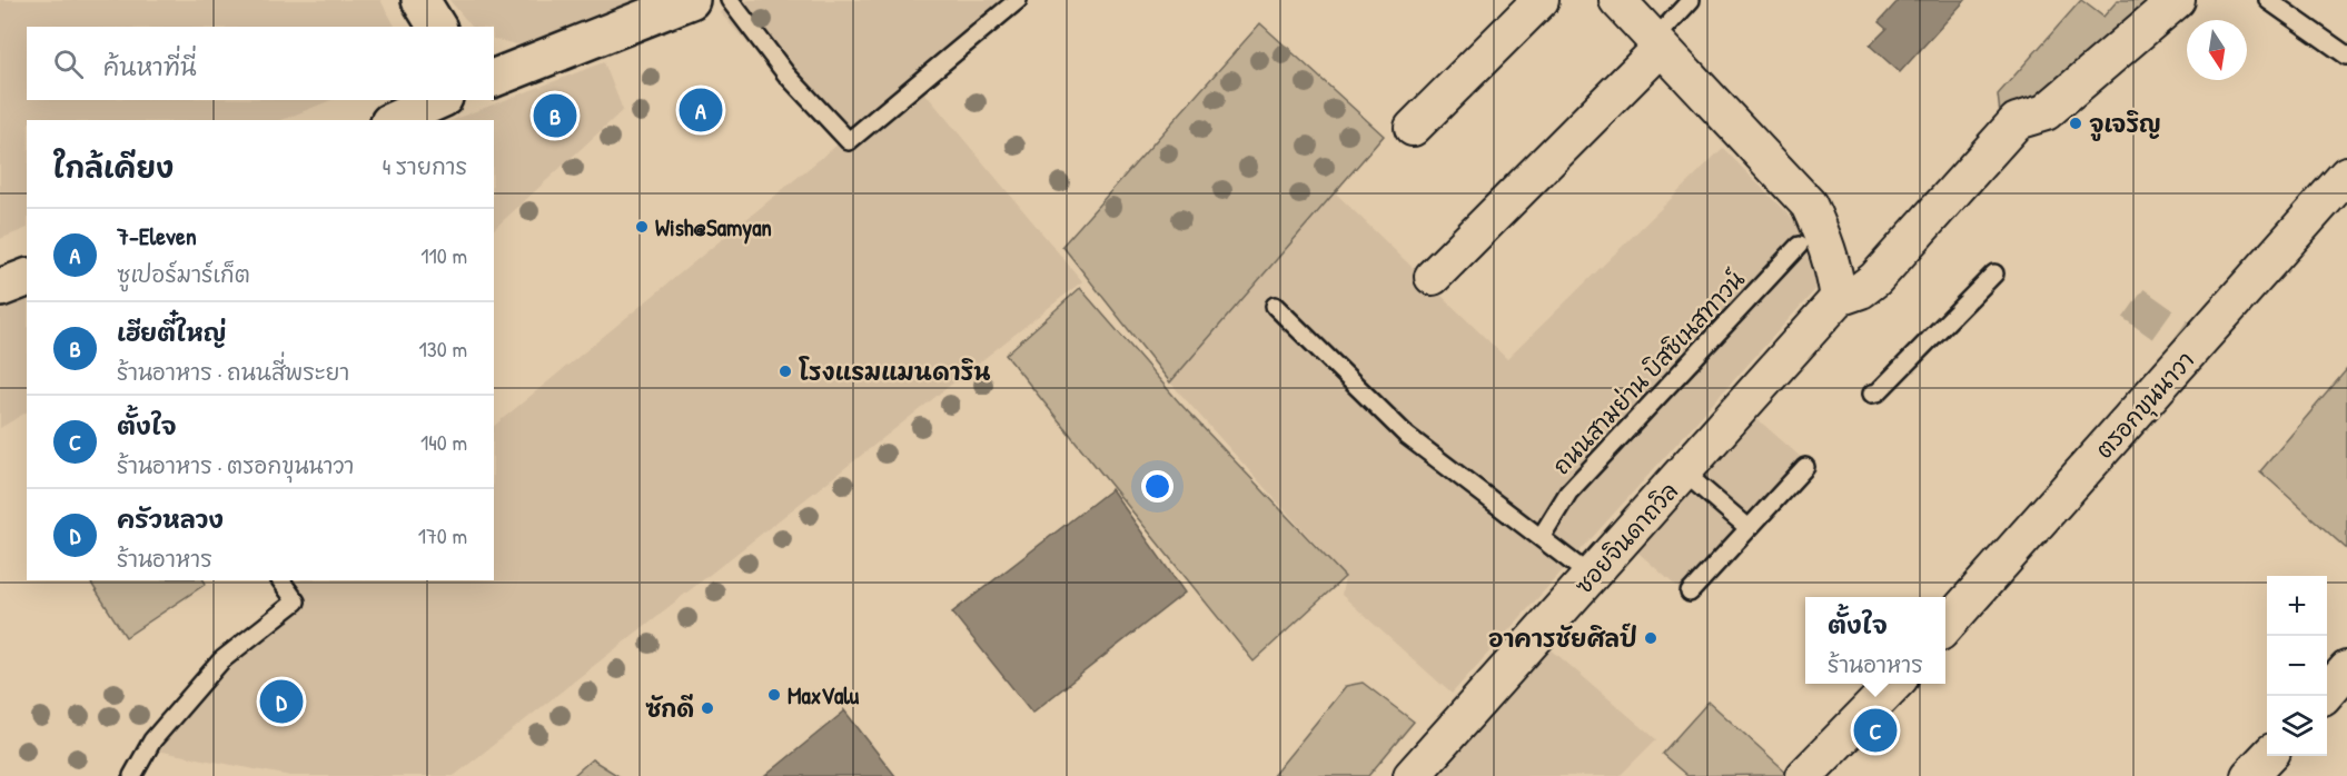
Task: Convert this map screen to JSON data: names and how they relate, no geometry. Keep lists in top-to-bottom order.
{
  "streets": {
    "street": ["ตรอกขุนนาวา", "ซอยจินดาถวิล"],
    "lane": ["ถนนสามย่าน บิสซิเนสทาวน์"]
  },
  "places": [
    "จูเจริญ",
    "Wish@Samyan",
    "โรงแรมแมนดาริน",
    "อาคารชัยศิลป์",
    "MaxValu",
    "ซักดี"
  ],
  "north": "bottom",
  "page": {
    "search": "ค้นหาที่นี่",
    "pins": [
      "A",
      "B",
      "D",
      "C"
    ],
    "heading": ["ใกล้เคียง", "4 รายการ"],
    "list": [
      {
        "mark": "A",
        "name": "7-Eleven",
        "note": "ซูเปอร์มาร์เก็ต",
        "value": "110 m"
      },
      {
        "mark": "B",
        "name": "เฮียตี๋ใหญ่",
        "note": "ร้านอาหาร · ถนนสี่พระยา",
        "value": "130 m"
      },
      {
        "mark": "C",
        "name": "ตั้งใจ",
        "note": "ร้านอาหาร · ตรอกขุนนาวา",
        "value": "140 m"
      },
      {
        "mark": "D",
        "name": "ครัวหลวง",
        "note": "ร้านอาหาร",
        "value": "170 m"
      }
    ],
    "map_buttons": ["+", "−"],
    "popup": ["ตั้งใจ", "ร้านอาหาร"]
  }
}
